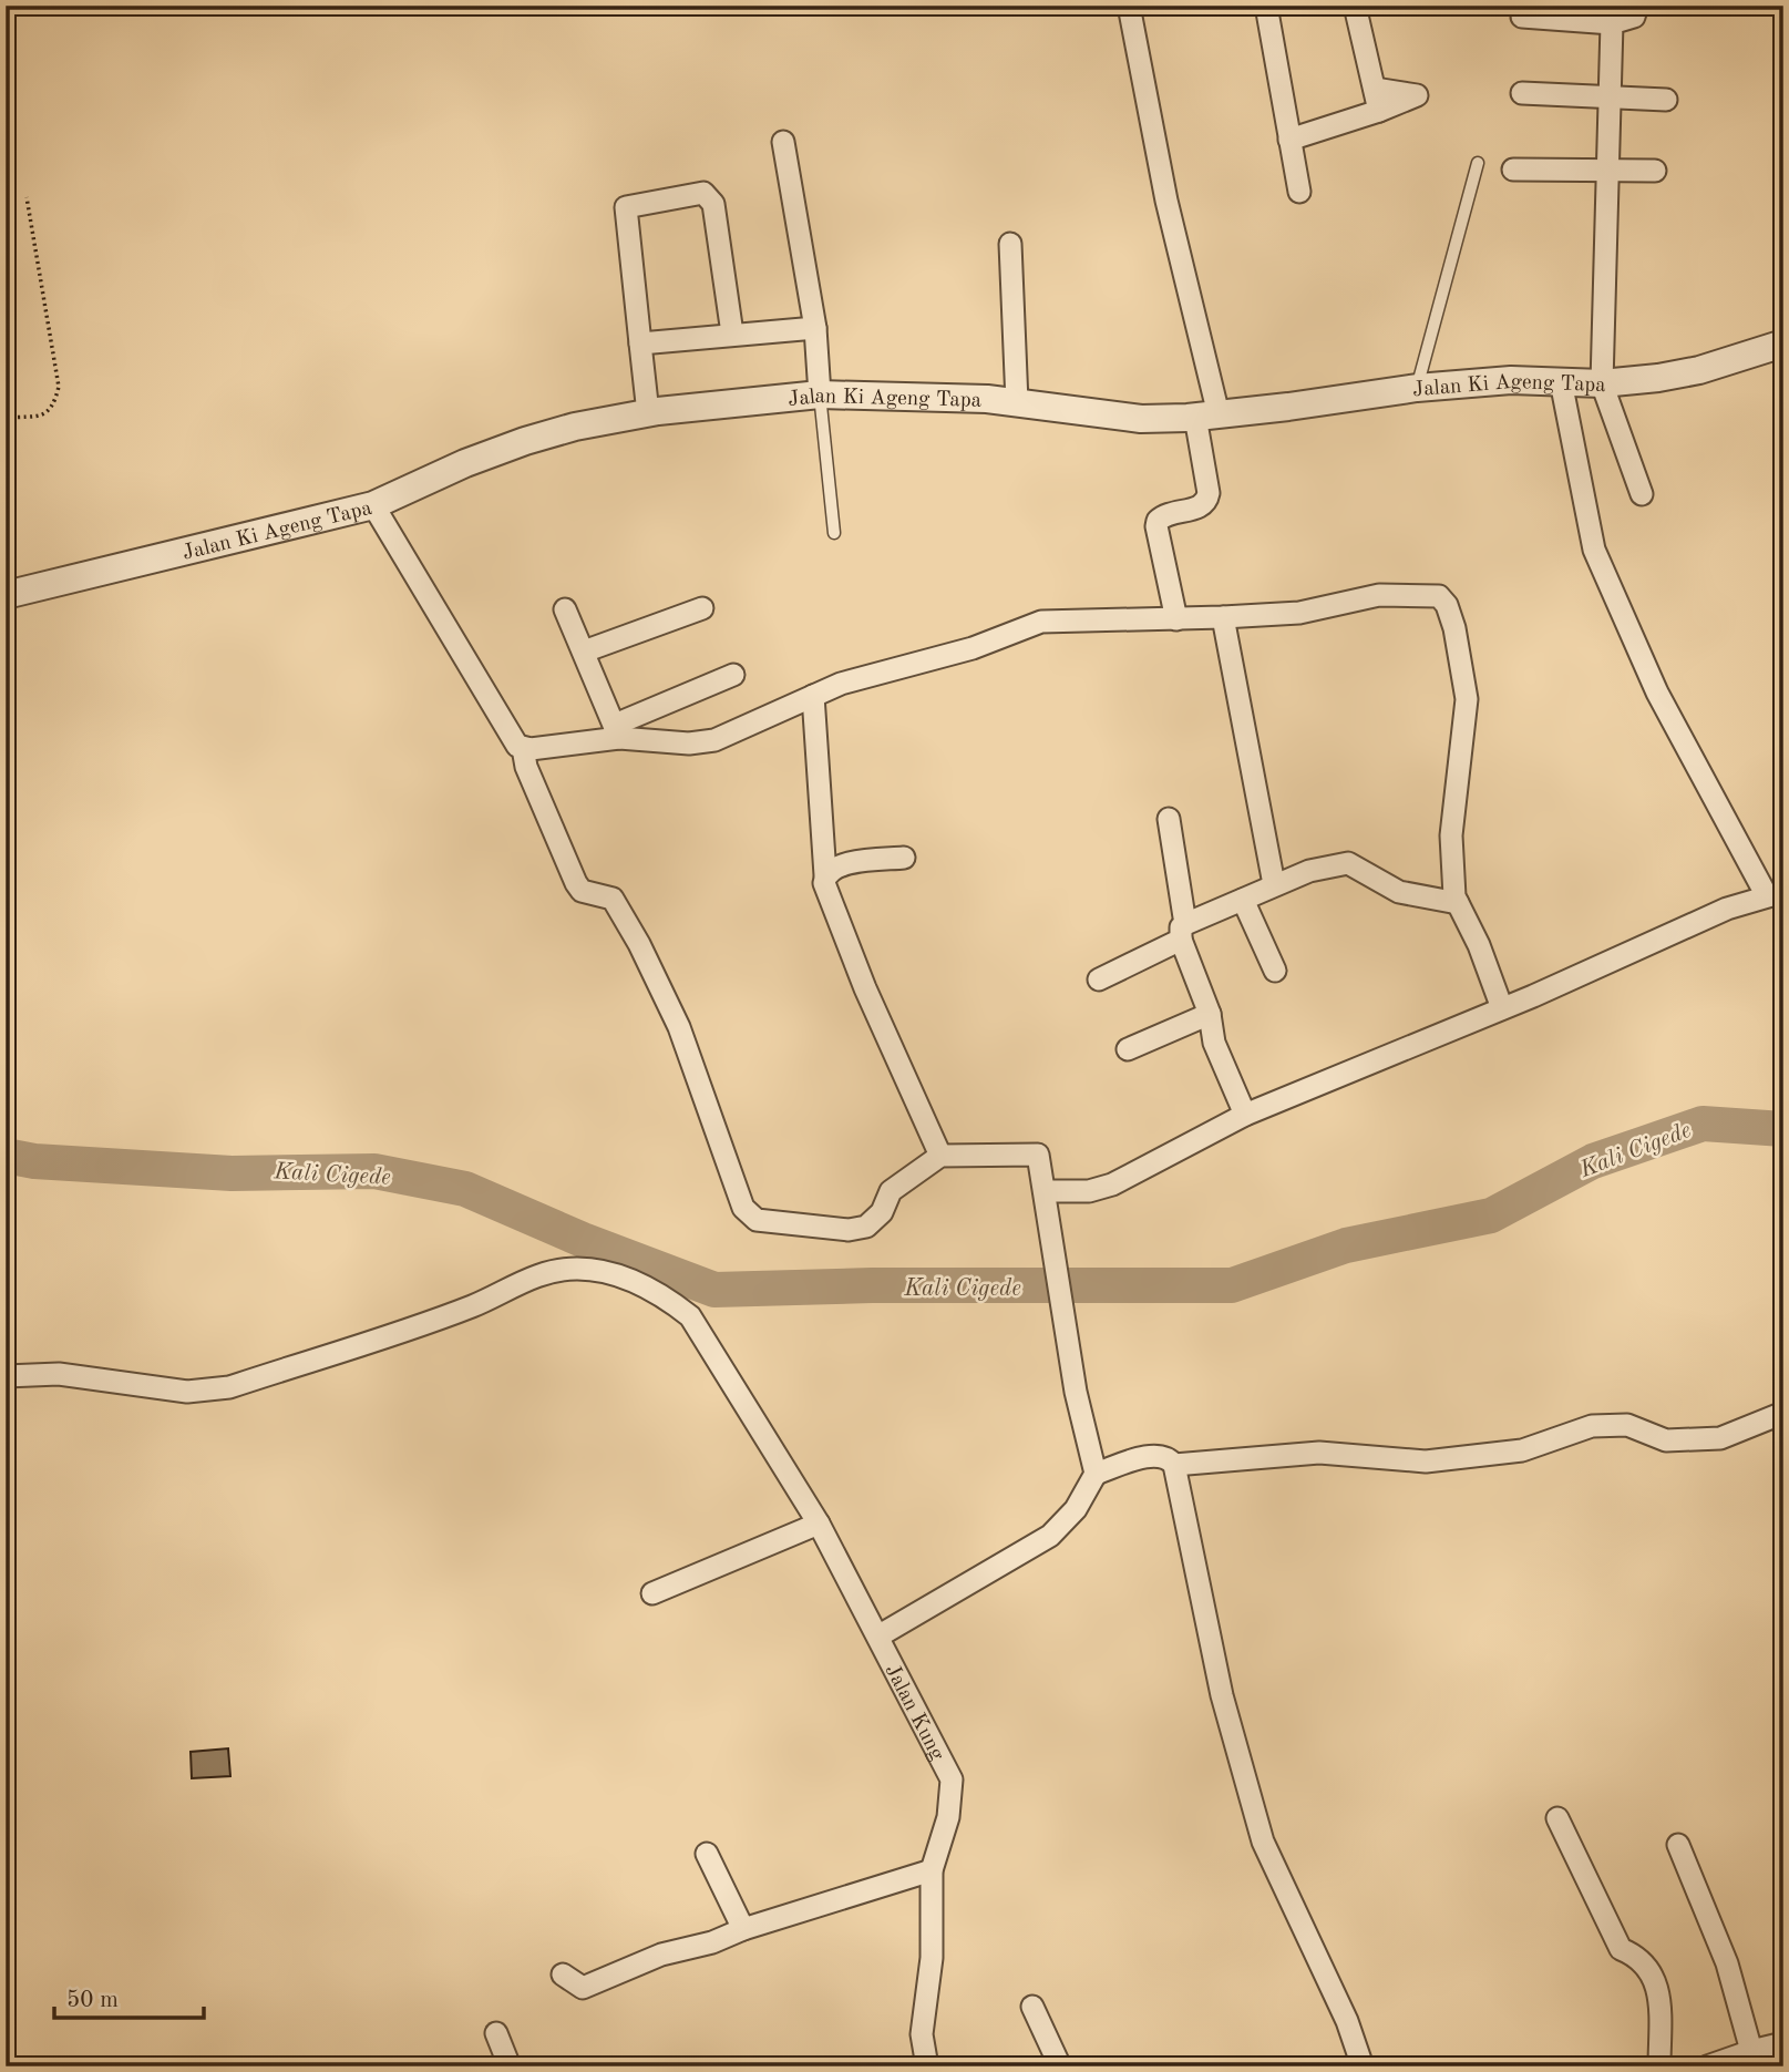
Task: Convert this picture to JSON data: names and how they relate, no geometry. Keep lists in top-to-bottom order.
{
  "streets": {
    "street": ["Jalan Ki Ageng Tapa", "Jalan Kung"]
  },
  "water": ["Kali Cigede"],
  "scale_bar": "50 m"
}
